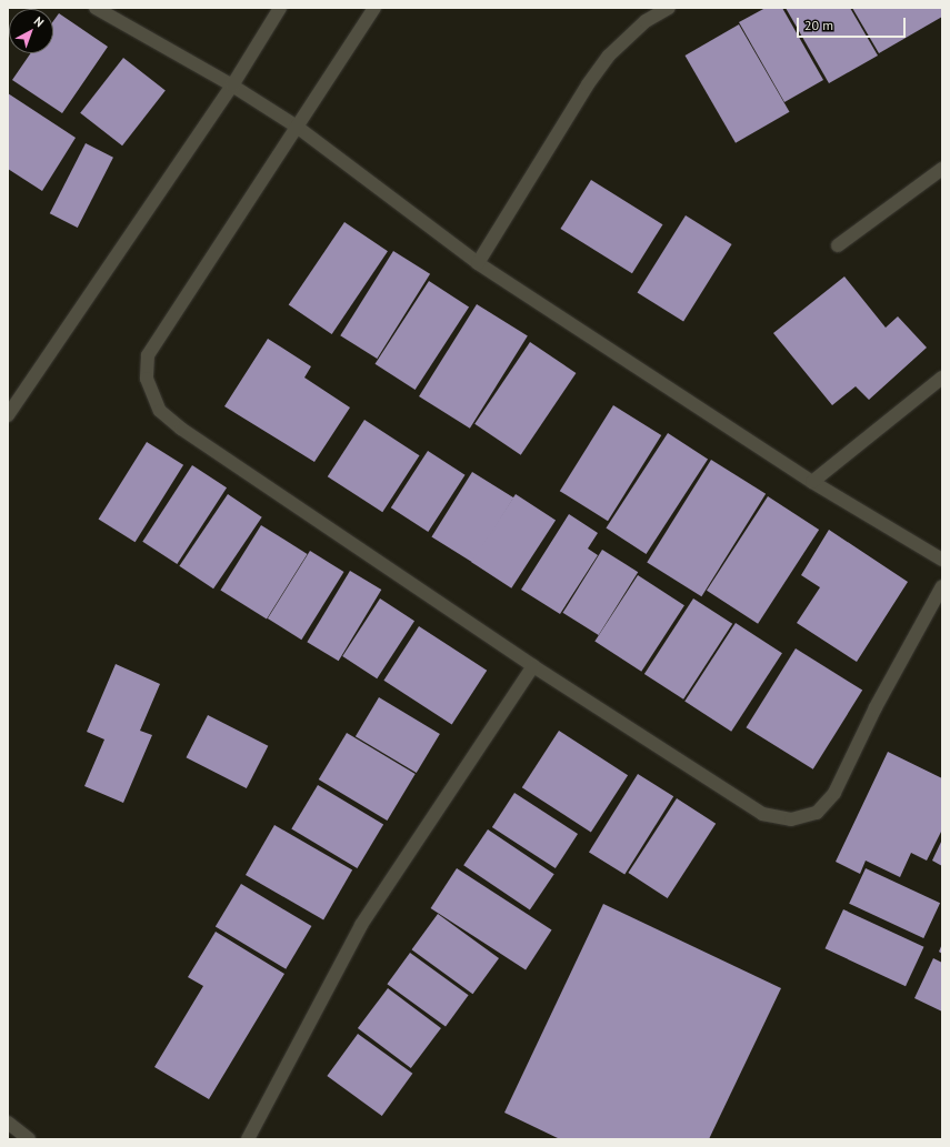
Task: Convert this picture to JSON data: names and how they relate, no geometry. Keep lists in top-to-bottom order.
{
  "scale_bar": "20 m",
  "north": "top right"
}
